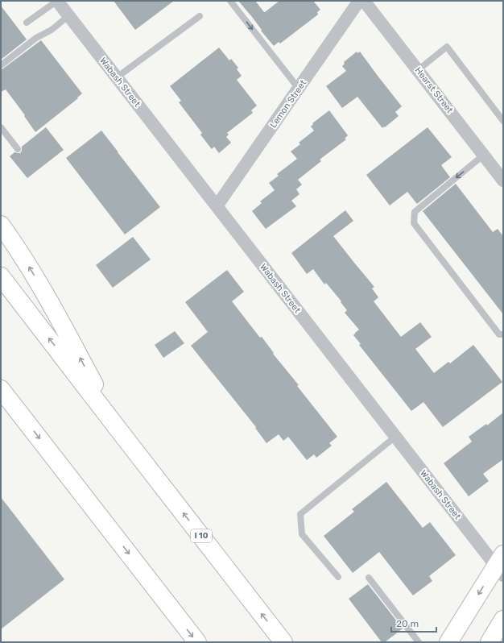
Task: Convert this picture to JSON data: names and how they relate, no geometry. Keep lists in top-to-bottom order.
{
  "streets": {
    "main road": ["I 10"],
    "street": ["Wabash Street", "Hearst Street", "Lemon Street"]
  },
  "crossings": [
    ["Wabash Street", "Lemon Street"]
  ],
  "scale_bar": "20 m"
}
